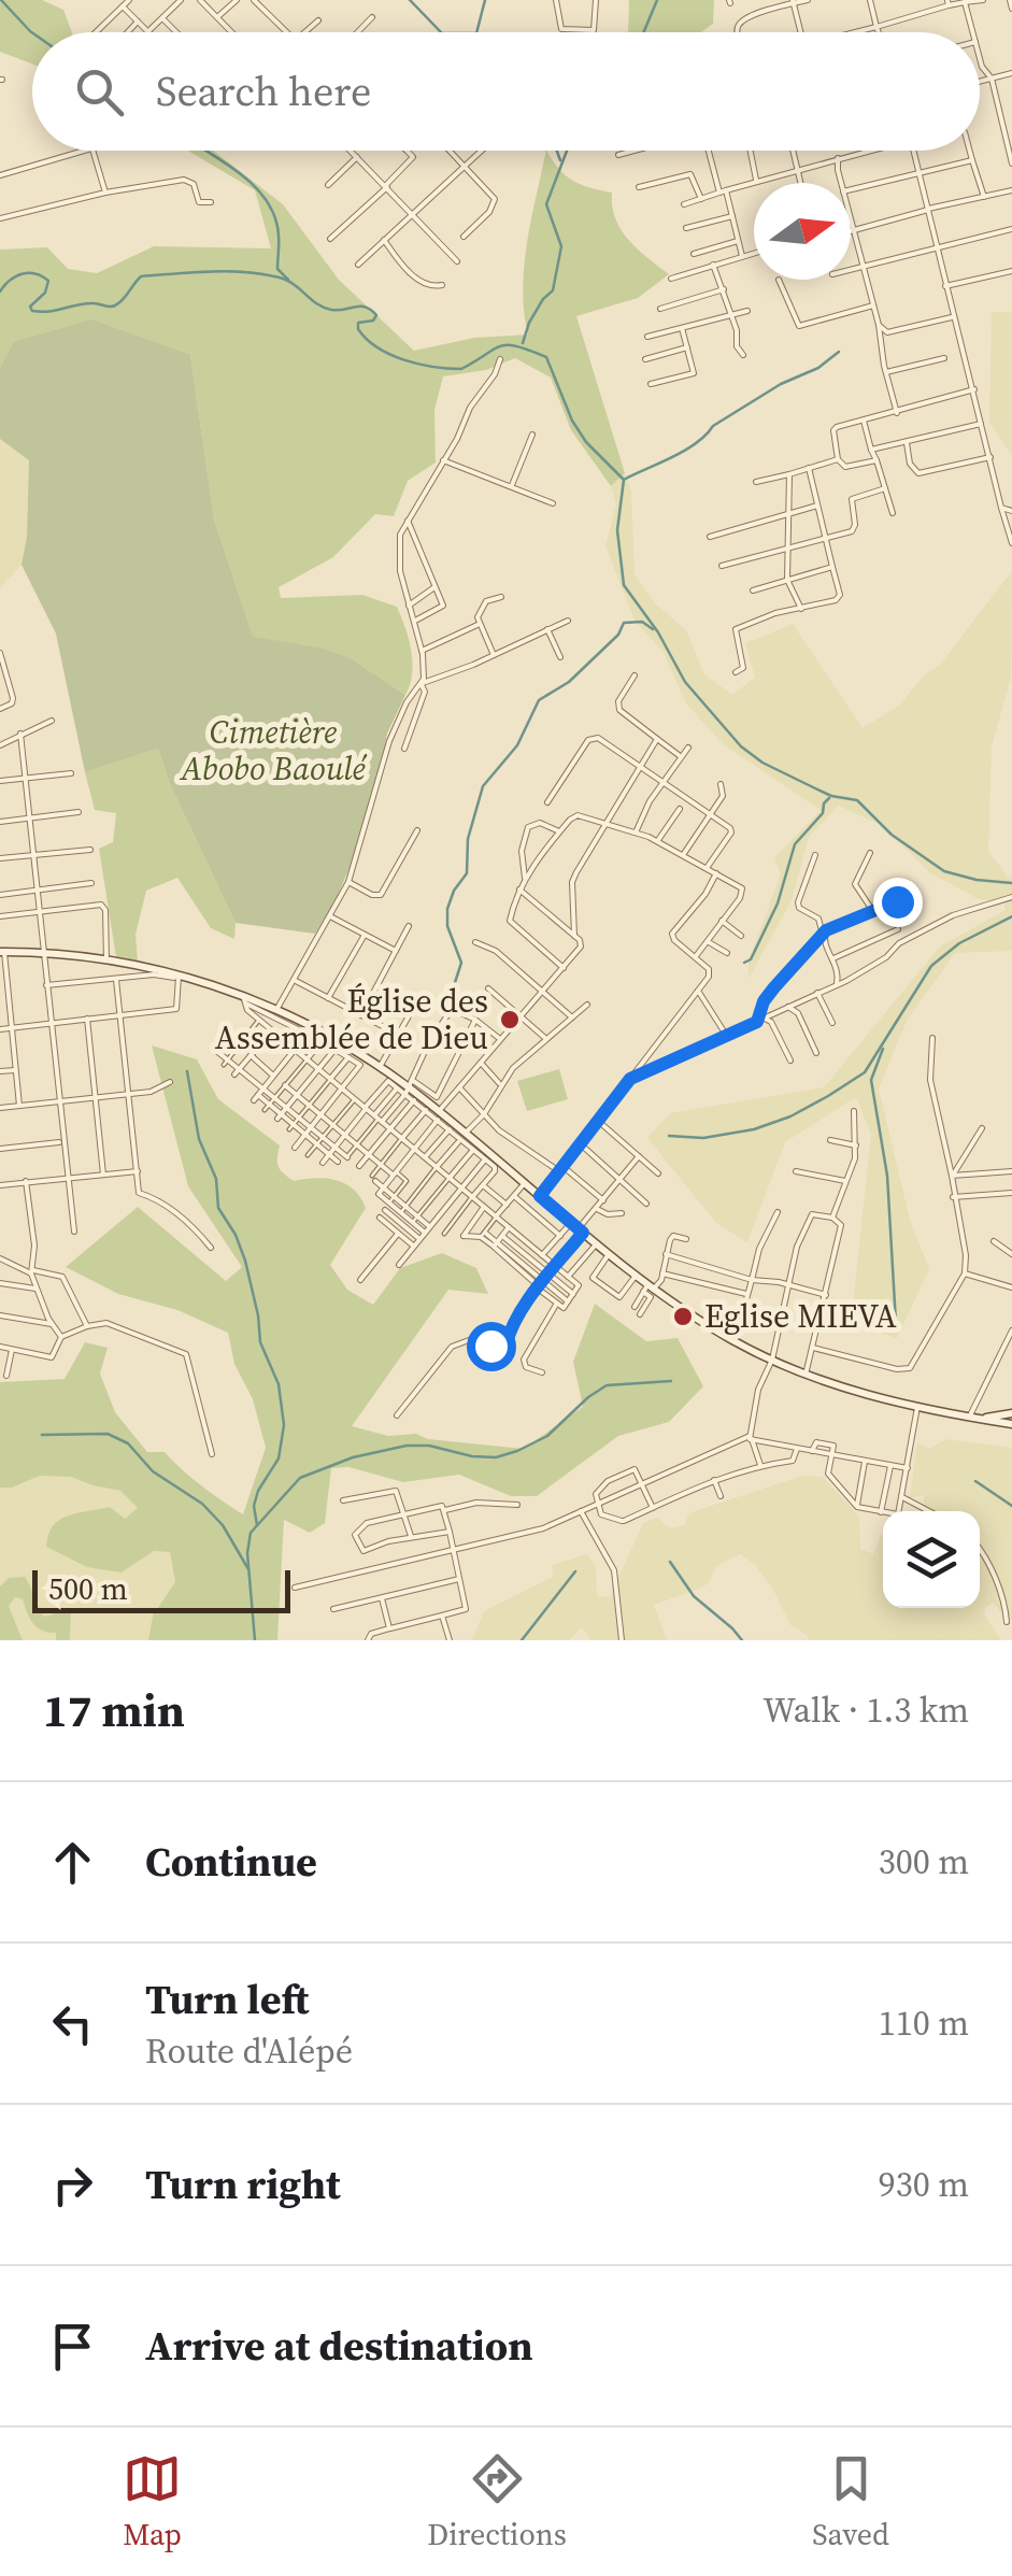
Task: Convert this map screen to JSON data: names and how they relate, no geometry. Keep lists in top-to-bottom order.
{
  "parks": ["Cimetière Abobo Baoulé"],
  "places": ["Église des Assemblée de Dieu", "Eglise MIEVA"],
  "scale_bar": "500 m",
  "north": "right",
  "page": {
    "search": "Search here",
    "scale": "500 m",
    "heading": ["17 min", "Walk · 1.3 km"],
    "list": [
      ["Continue", "300 m"],
      ["Turn left", "Route d'Alépé", "110 m"],
      ["Turn right", "930 m"],
      "Arrive at destination"
    ],
    "nav": ["Map", "Directions", "Saved"]
  }
}
